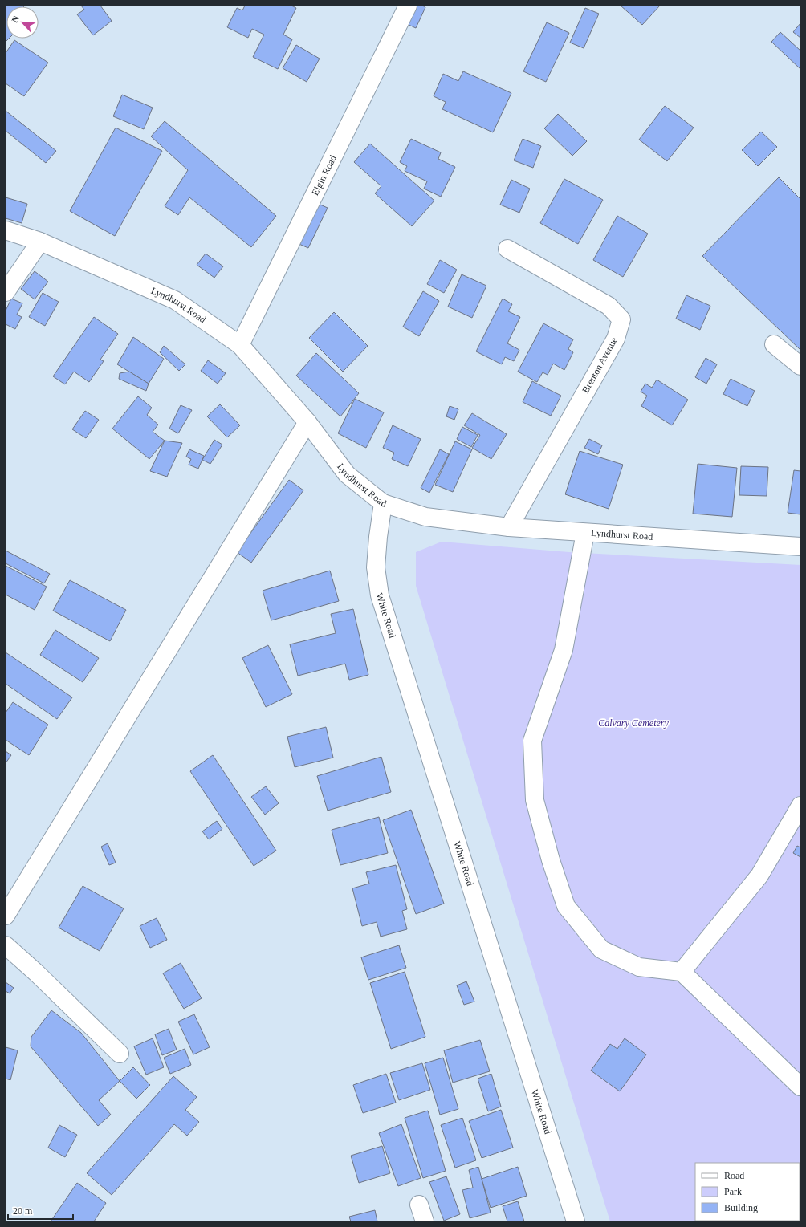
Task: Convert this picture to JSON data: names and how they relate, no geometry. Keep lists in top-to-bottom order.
{
  "streets": {
    "street": [
      "Elgin Road",
      "Lyndhurst Road",
      "Brenton Avenue",
      "White Road"
    ]
  },
  "crossings": [
    ["Elgin Road", "Lyndhurst Road"],
    ["Lyndhurst Road", "Brenton Avenue"],
    ["Lyndhurst Road", "White Road"]
  ],
  "parks": ["Calvary Cemetery"],
  "legend": ["Road", "Park", "Building"],
  "scale_bar": "20 m",
  "north": "top left"
}
